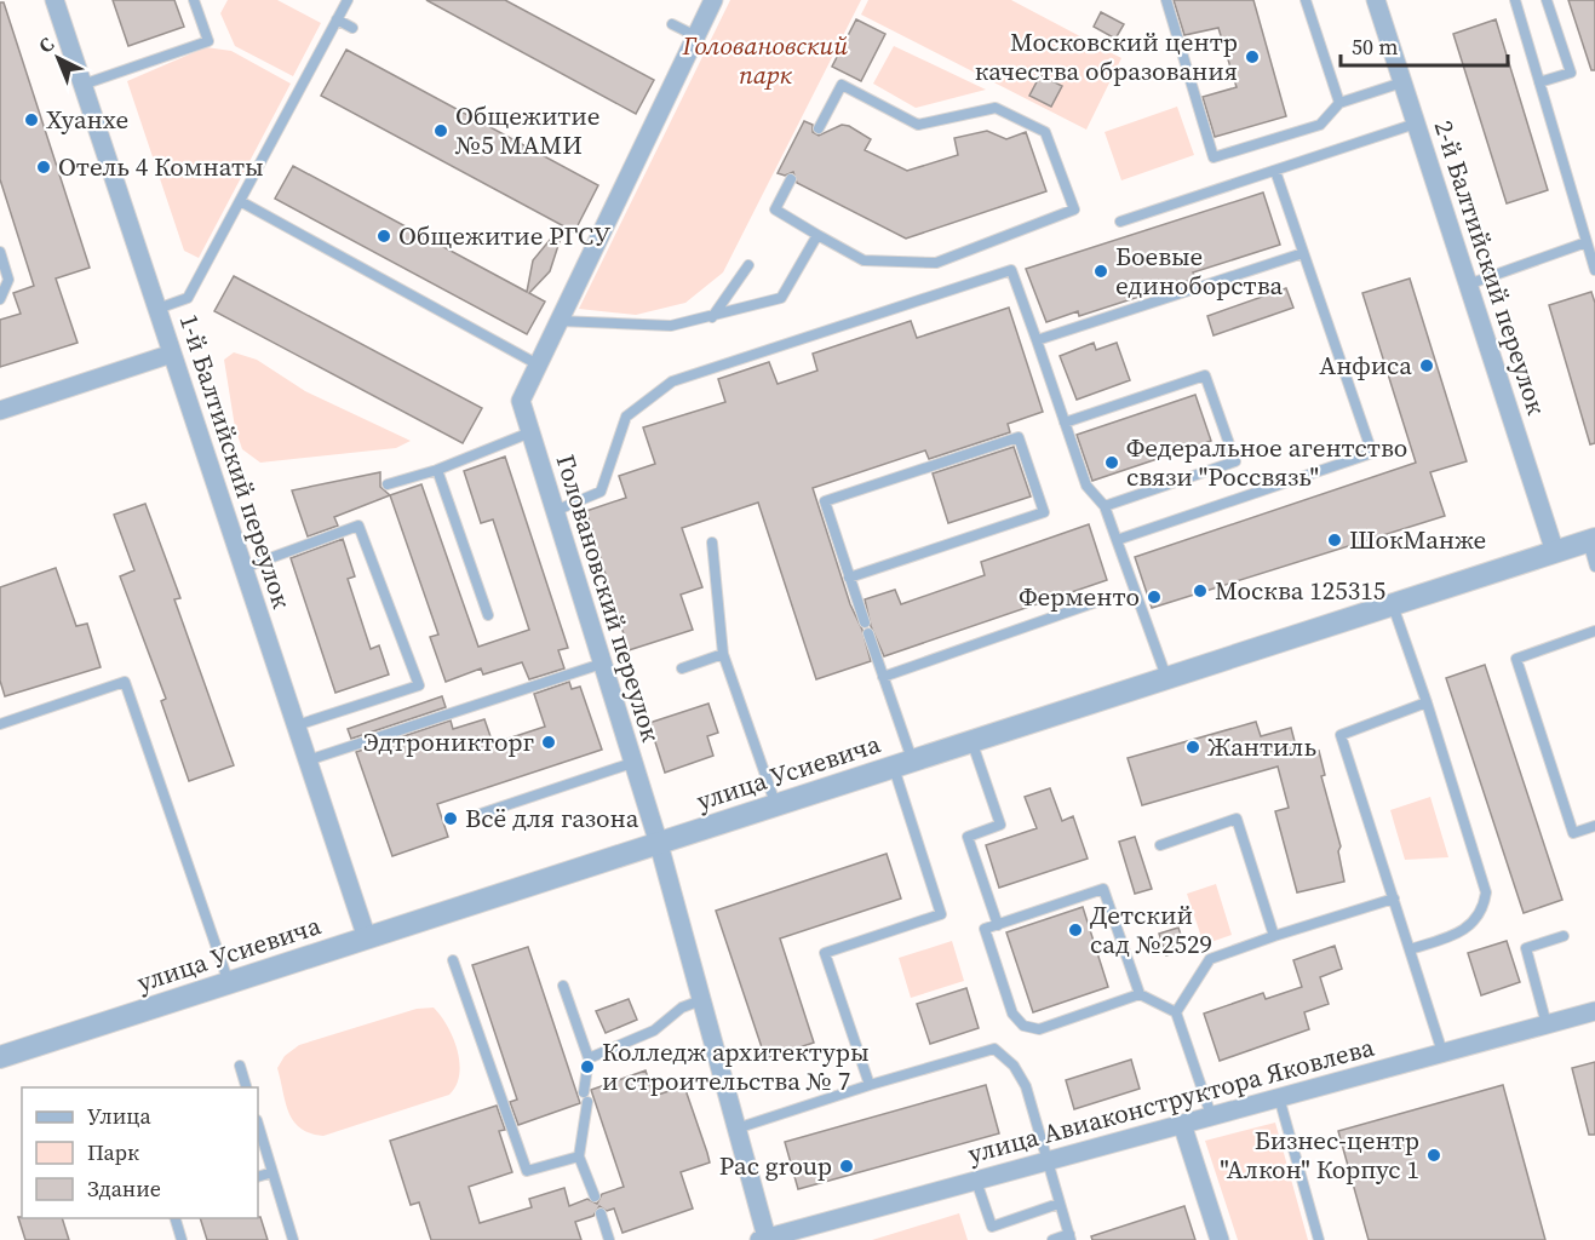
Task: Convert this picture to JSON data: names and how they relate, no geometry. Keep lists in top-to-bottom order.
{
  "streets": {
    "street": [
      "2-й Балтийский переулок",
      "1-й Балтийский переулок",
      "Головановский переулок",
      "улица Усиевича",
      "улица Авиаконструктора Яковлева"
    ]
  },
  "crossings": [
    ["2-й Балтийский переулок", "улица Усиевича"],
    ["1-й Балтийский переулок", "улица Усиевича"],
    ["Головановский переулок", "улица Усиевича"],
    ["Головановский переулок", "улица Авиаконструктора Яковлева"]
  ],
  "parks": ["Головановский парк"],
  "places": [
    "Московский центр качества образования",
    "Хуанхе",
    "Общежитие №5 МАМИ",
    "Отель 4 Комнаты",
    "Общежитие РГСУ",
    "Боевые единоборства",
    "Анфиса",
    "Федеральное агентство связи \"Россвязь\"",
    "ШокМанже",
    "Москва 125315",
    "Ферменто",
    "Эдтроникторг",
    "Жантиль",
    "Всё для газона",
    "Детский сад №2529",
    "Колледж архитектуры и строительства № 7",
    "Бизнес-центр \"Алкон\" Корпус 1",
    "Pac group"
  ],
  "legend": ["Улица", "Парк", "Здание"],
  "scale_bar": "50 m",
  "north": "top left"
}
